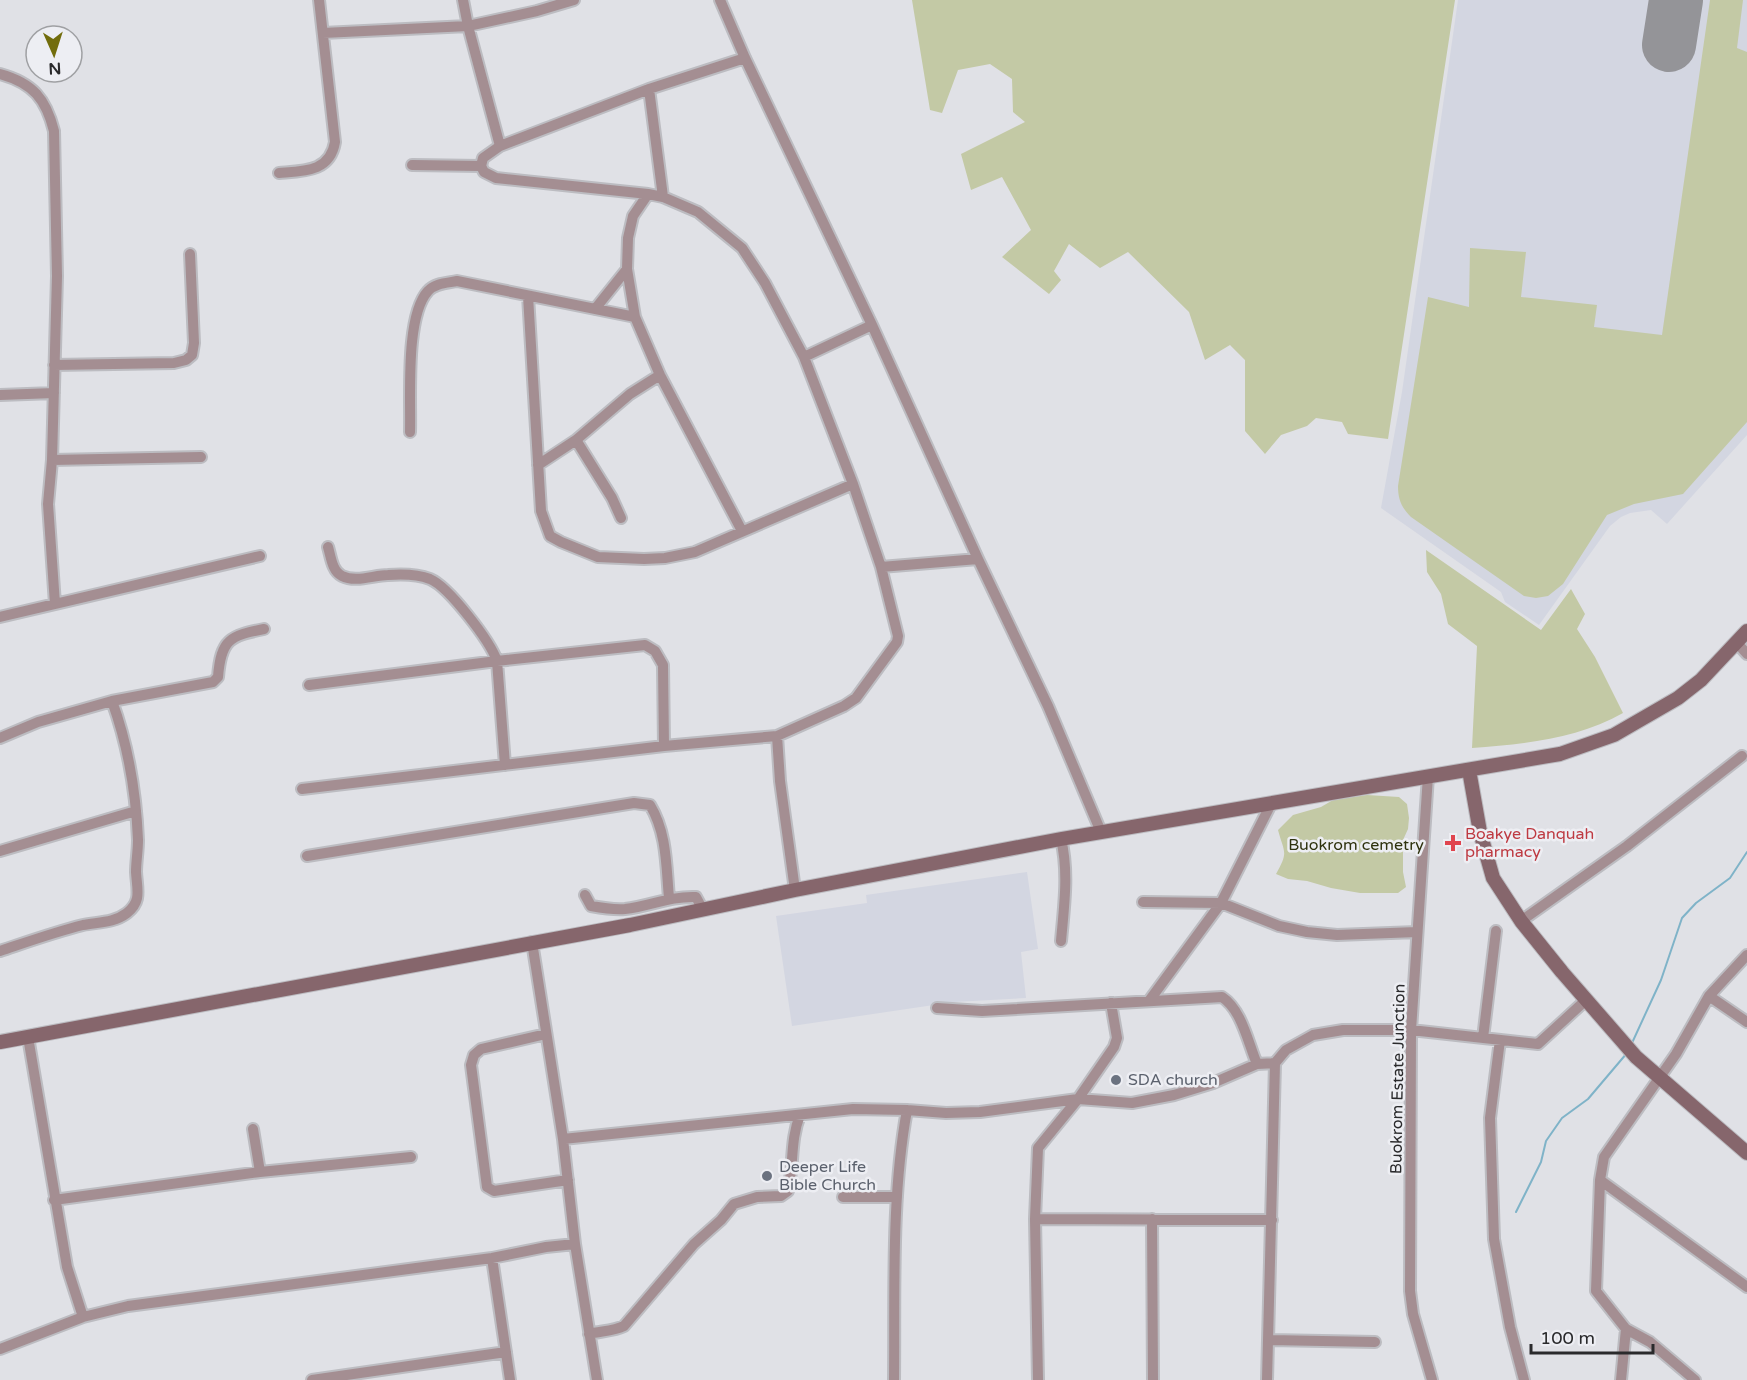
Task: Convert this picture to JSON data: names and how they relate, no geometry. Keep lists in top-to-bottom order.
{
  "streets": {
    "street": ["Buokrom Estate Junction"]
  },
  "parks": ["Buokrom cemetry"],
  "places": {
    "health": ["Boakye Danquah pharmacy"],
    "other": ["SDA church", "Deeper Life Bible Church"]
  },
  "scale_bar": "100 m",
  "north": "bottom"
}
